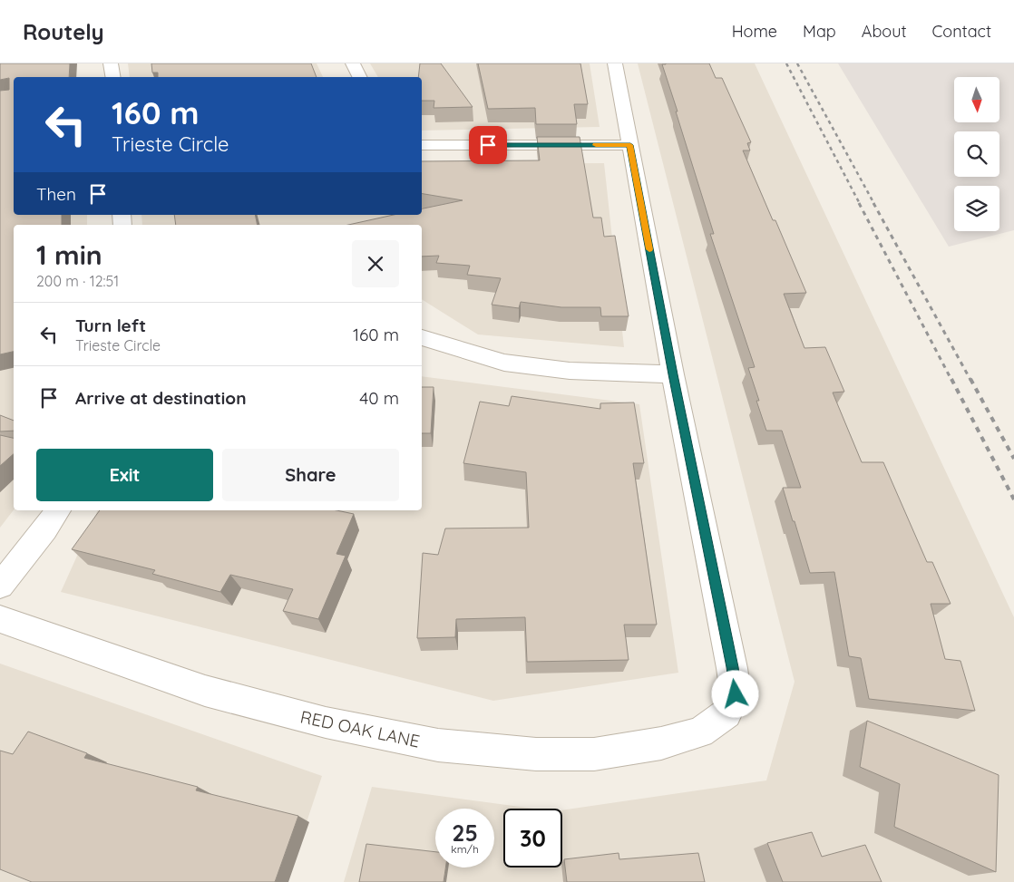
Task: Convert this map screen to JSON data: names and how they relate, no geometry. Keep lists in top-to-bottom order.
{
  "streets": {
    "street": ["RED OAK LANE"]
  },
  "north": "bottom",
  "page": {
    "header": "Routely",
    "nav": [
      "Home",
      "Map",
      "About",
      "Contact"
    ],
    "turn": ["160 m", "Trieste Circle"],
    "then": "Then",
    "heading": ["1 min", "200 m · 12:51"],
    "list": [
      {
        "name": "Turn left",
        "note": "Trieste Circle",
        "value": "160 m"
      },
      {
        "name": "Arrive at destination",
        "value": "40 m"
      }
    ],
    "buttons": ["Exit", "Share"],
    "speed": "25 km/h",
    "limit": "30"
  }
}
